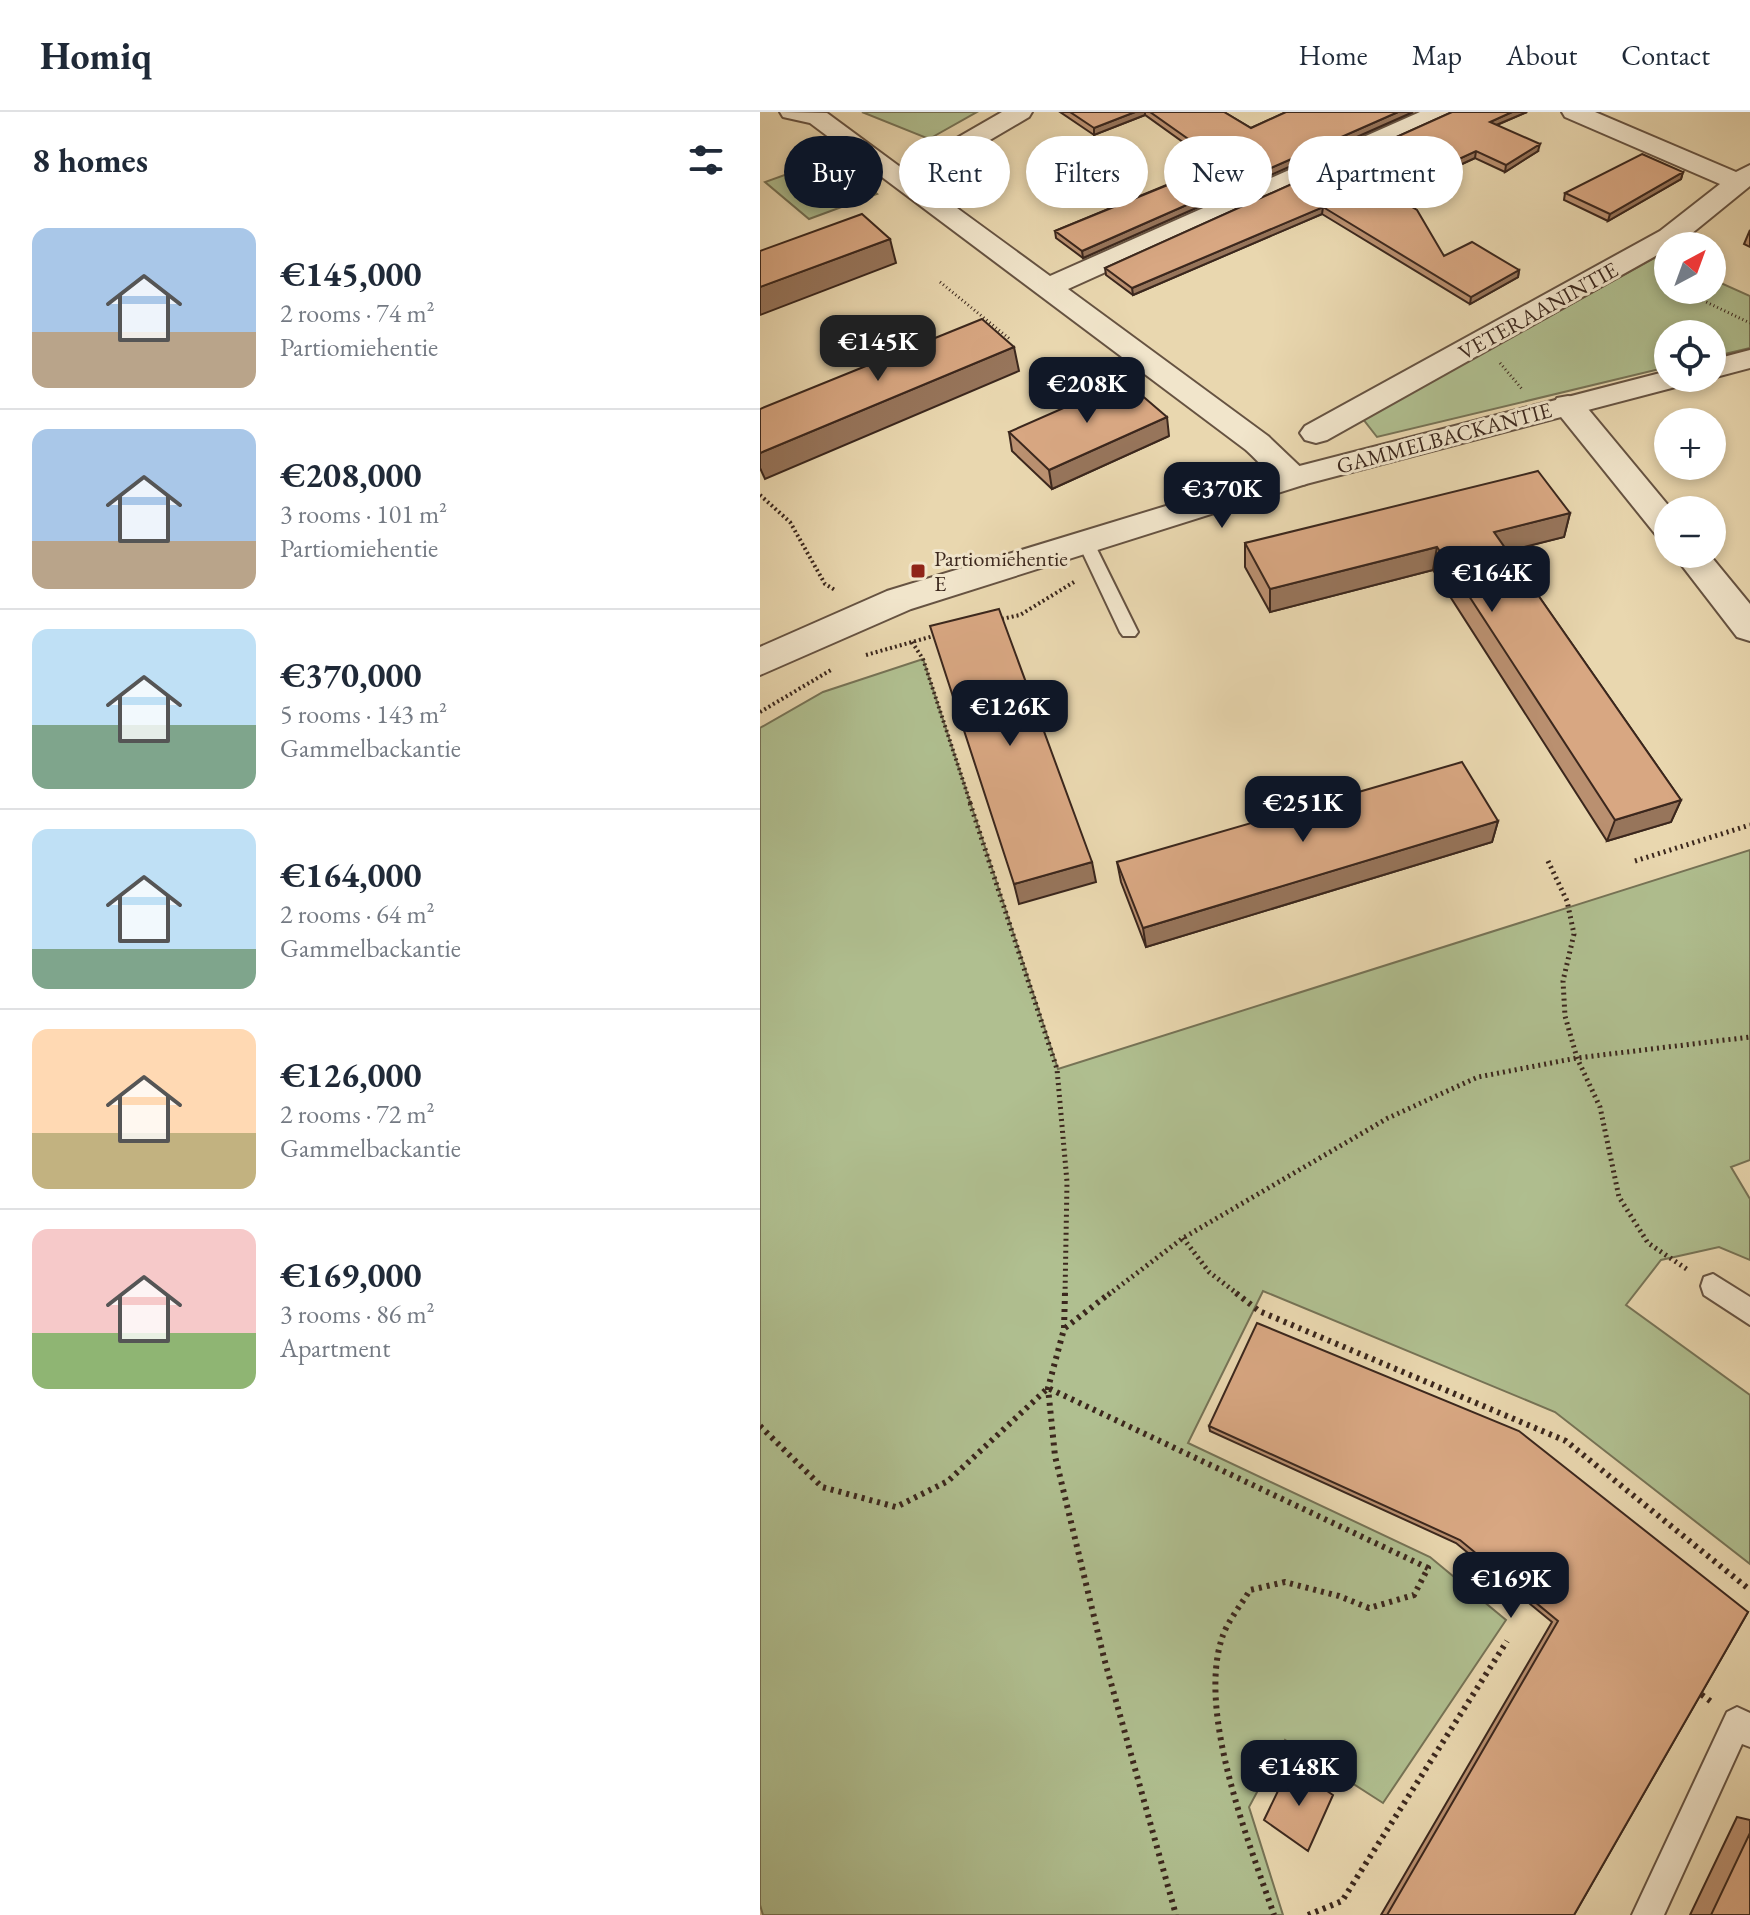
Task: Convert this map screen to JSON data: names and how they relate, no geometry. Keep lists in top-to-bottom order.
{
  "streets": {
    "street": ["VETERAANINTIE", "GAMMELBACKANTIE"]
  },
  "places": {
    "transit": ["Partiomiehentie E"]
  },
  "north": "top right",
  "page": {
    "header": "Homiq",
    "nav": [
      "Home",
      "Map",
      "About",
      "Contact"
    ],
    "heading": "8 homes",
    "chip": [
      "Buy",
      "Rent",
      "Filters",
      "New",
      "Apartment"
    ],
    "list": [
      {
        "name": "€145,000",
        "note": "2 rooms · 74 m² · Partiomiehentie"
      },
      {
        "name": "€208,000",
        "note": "3 rooms · 101 m² · Partiomiehentie"
      },
      {
        "name": "€370,000",
        "note": "5 rooms · 143 m² · Gammelbackantie"
      },
      {
        "name": "€164,000",
        "note": "2 rooms · 64 m² · Gammelbackantie"
      },
      {
        "name": "€126,000",
        "note": "2 rooms · 72 m² · Gammelbackantie"
      },
      {
        "name": "€169,000",
        "note": "3 rooms · 86 m² · Apartment"
      }
    ],
    "map_buttons": ["+", "−"],
    "price": [
      "€145K",
      "€208K",
      "€370K",
      "€164K",
      "€126K",
      "€251K",
      "€169K",
      "€148K"
    ]
  }
}
